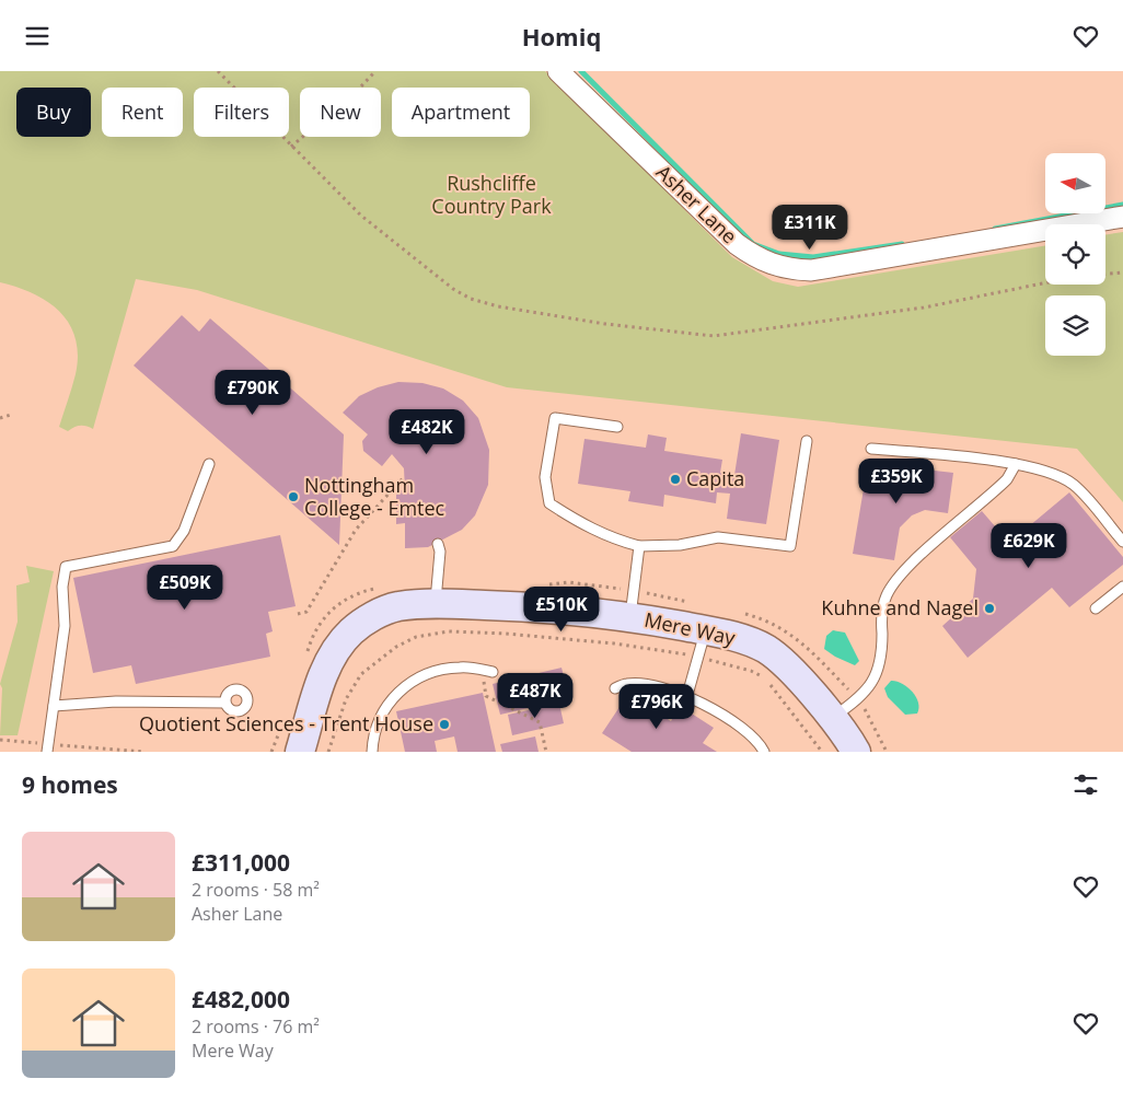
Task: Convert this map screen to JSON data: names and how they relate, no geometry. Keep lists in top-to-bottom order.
{
  "streets": {
    "street": ["Asher Lane", "Mere Way"]
  },
  "parks": ["Rushcliffe Country Park"],
  "places": [
    "Capita",
    "Nottingham College - Emtec",
    "Kuhne and Nagel",
    "Quotient Sciences - Trent House"
  ],
  "north": "left",
  "page": {
    "header": "Homiq",
    "chip": [
      "Buy",
      "Rent",
      "Filters",
      "New",
      "Apartment"
    ],
    "price": [
      "£311K",
      "£790K",
      "£482K",
      "£359K",
      "£629K",
      "£509K",
      "£510K",
      "£487K",
      "£796K"
    ],
    "heading": "9 homes",
    "list": [
      {
        "name": "£311,000",
        "note": "2 rooms · 58 m² · Asher Lane"
      },
      {
        "name": "£482,000",
        "note": "2 rooms · 76 m² · Mere Way"
      }
    ]
  }
}
